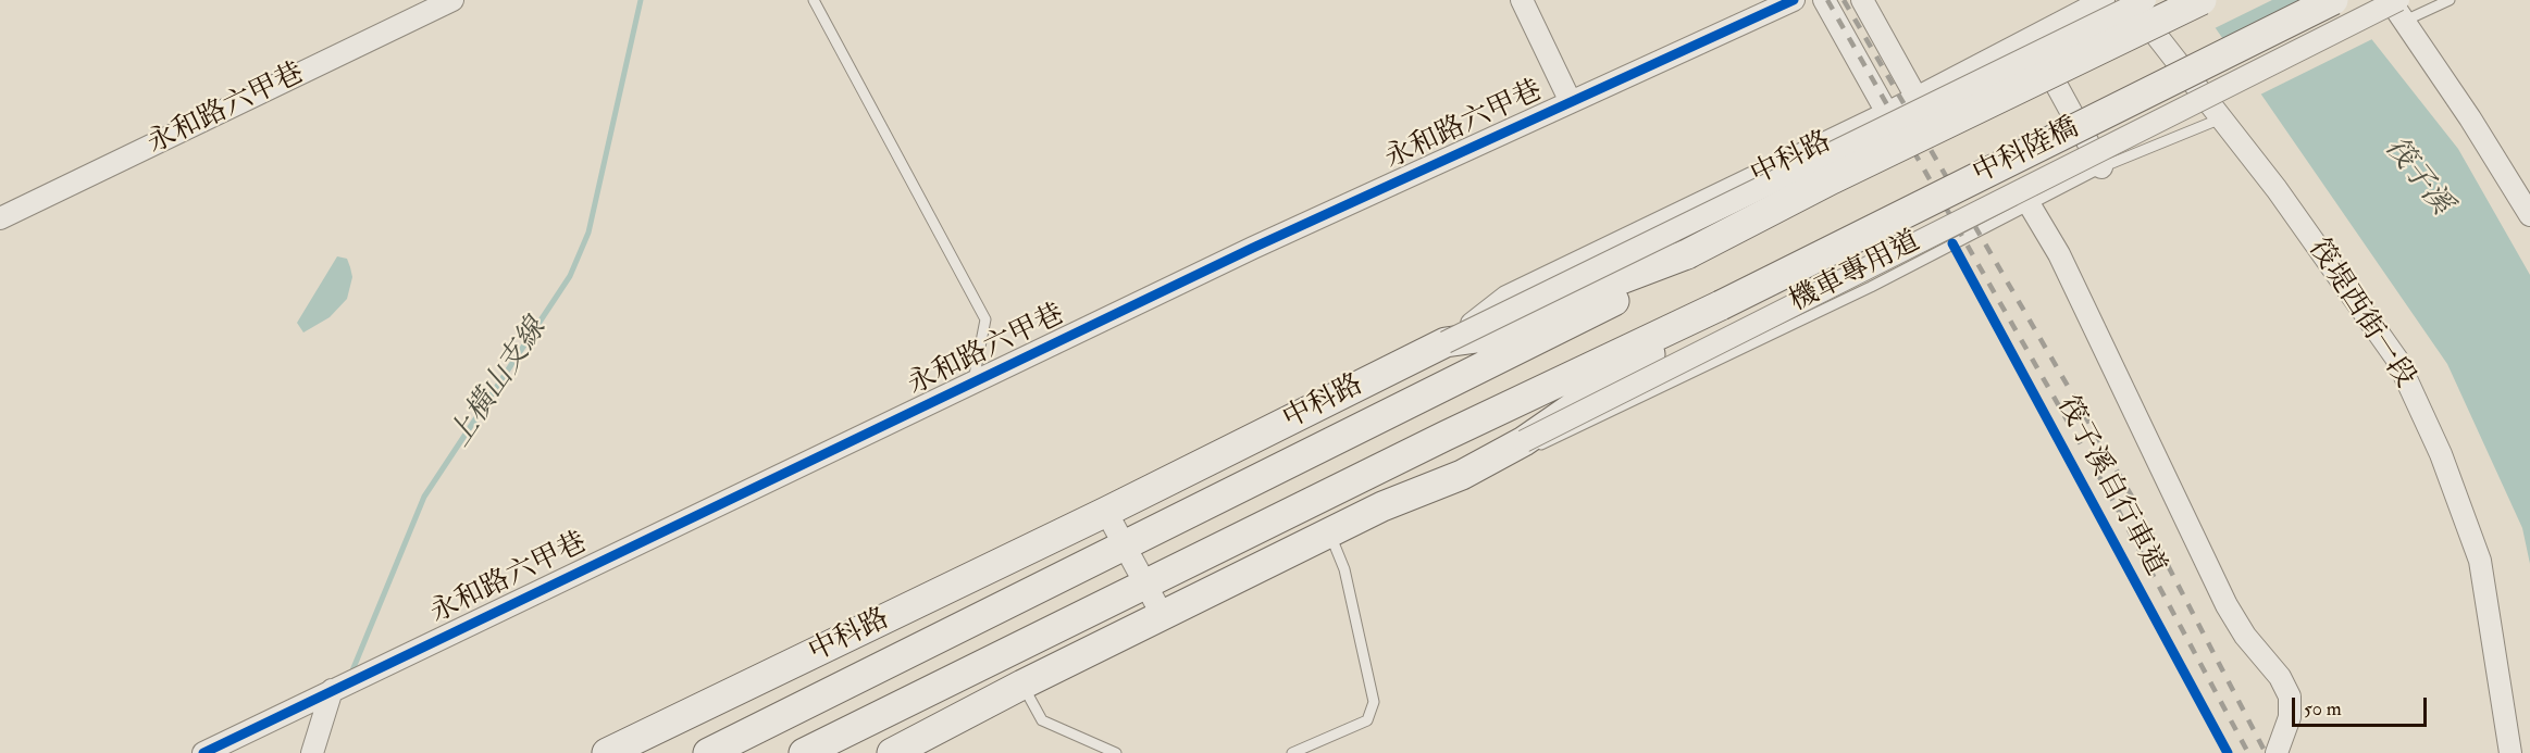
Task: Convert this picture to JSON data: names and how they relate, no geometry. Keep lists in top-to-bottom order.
{
  "streets": {
    "street": [
      "永和路六甲巷",
      "中科陸橋",
      "中科路",
      "機車專用道",
      "筏堤西街一段"
    ],
    "cycle path": ["筏子溪自行車道"]
  },
  "water": ["筏子溪", "上橫山支線"],
  "scale_bar": "50 m"
}
